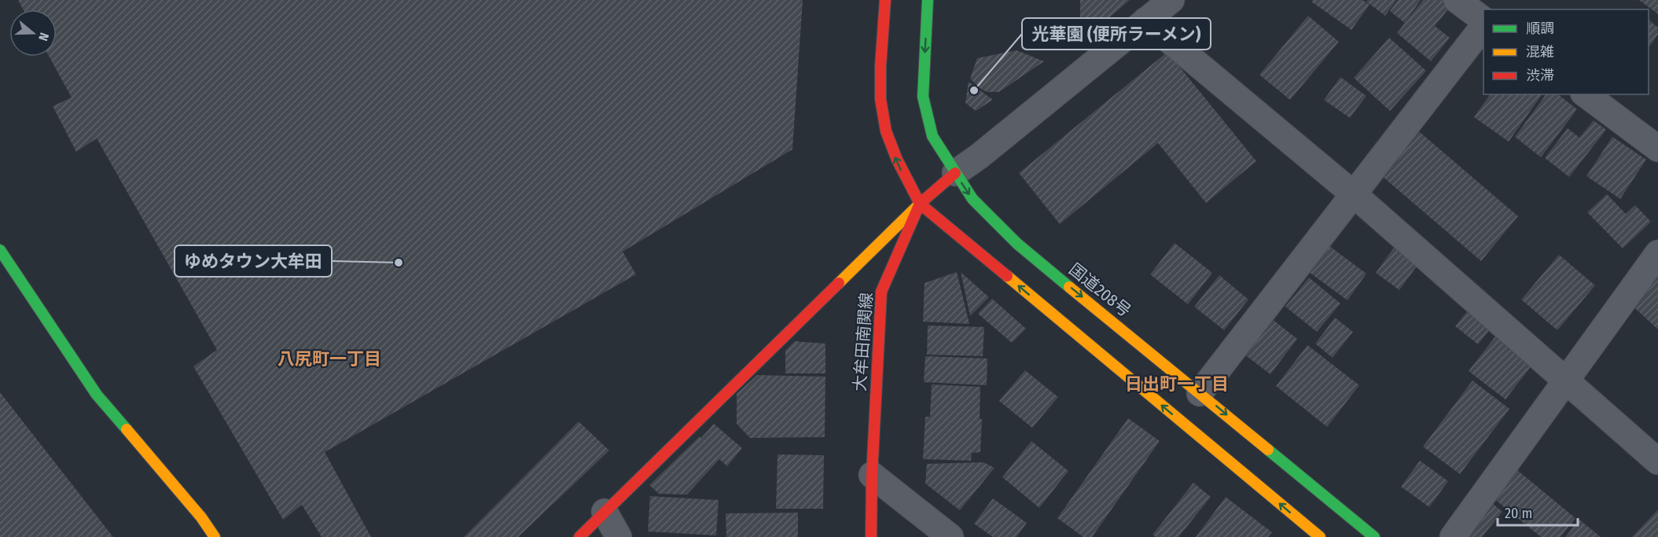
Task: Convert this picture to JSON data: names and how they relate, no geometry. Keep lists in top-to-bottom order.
{
  "streets": {
    "main road": ["国道208号", "大牟田南関線"]
  },
  "crossings": [
    ["国道208号", "大牟田南関線"]
  ],
  "districts": ["八尻町一丁目", "日出町一丁目"],
  "places": ["光華園 (便所ラーメン)", "ゆめタウン大牟田"],
  "legend": ["順調", "混雑", "渋滞"],
  "scale_bar": "20 m",
  "north": "right"
}
